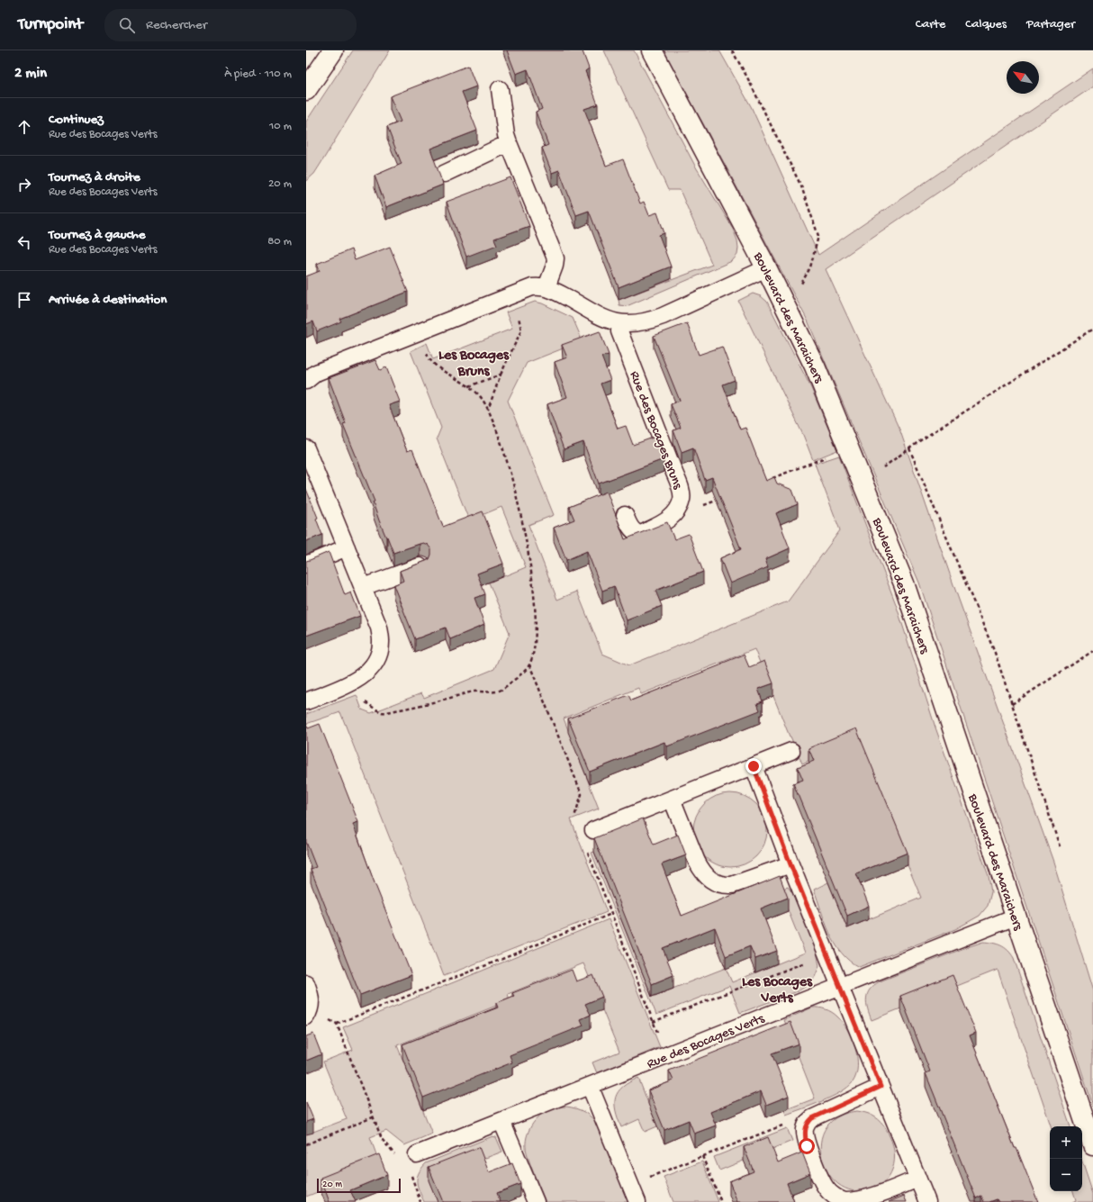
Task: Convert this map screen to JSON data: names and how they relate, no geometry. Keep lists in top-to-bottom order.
{
  "streets": {
    "street": ["Boulevard des Maraichers"],
    "lane": ["Rue des Bocages Bruns", "Rue des Bocages Verts"]
  },
  "crossings": [
    ["Boulevard des Maraichers", "Rue des Bocages Verts"]
  ],
  "districts": ["Les Bocages Bruns", "Les Bocages Verts"],
  "scale_bar": "20 m",
  "north": "top left",
  "page": {
    "header": "Turnpoint",
    "search": "Rechercher",
    "nav": ["Carte", "Calques", "Partager"],
    "heading": ["2 min", "À pied · 110 m"],
    "list": [
      ["Continuez", "Rue des Bocages Verts", "10 m"],
      ["Tournez à droite", "Rue des Bocages Verts", "20 m"],
      ["Tournez à gauche", "Rue des Bocages Verts", "80 m"],
      "Arrivée à destination"
    ],
    "map_buttons": ["+", "−"],
    "scale": "20 m"
  }
}
